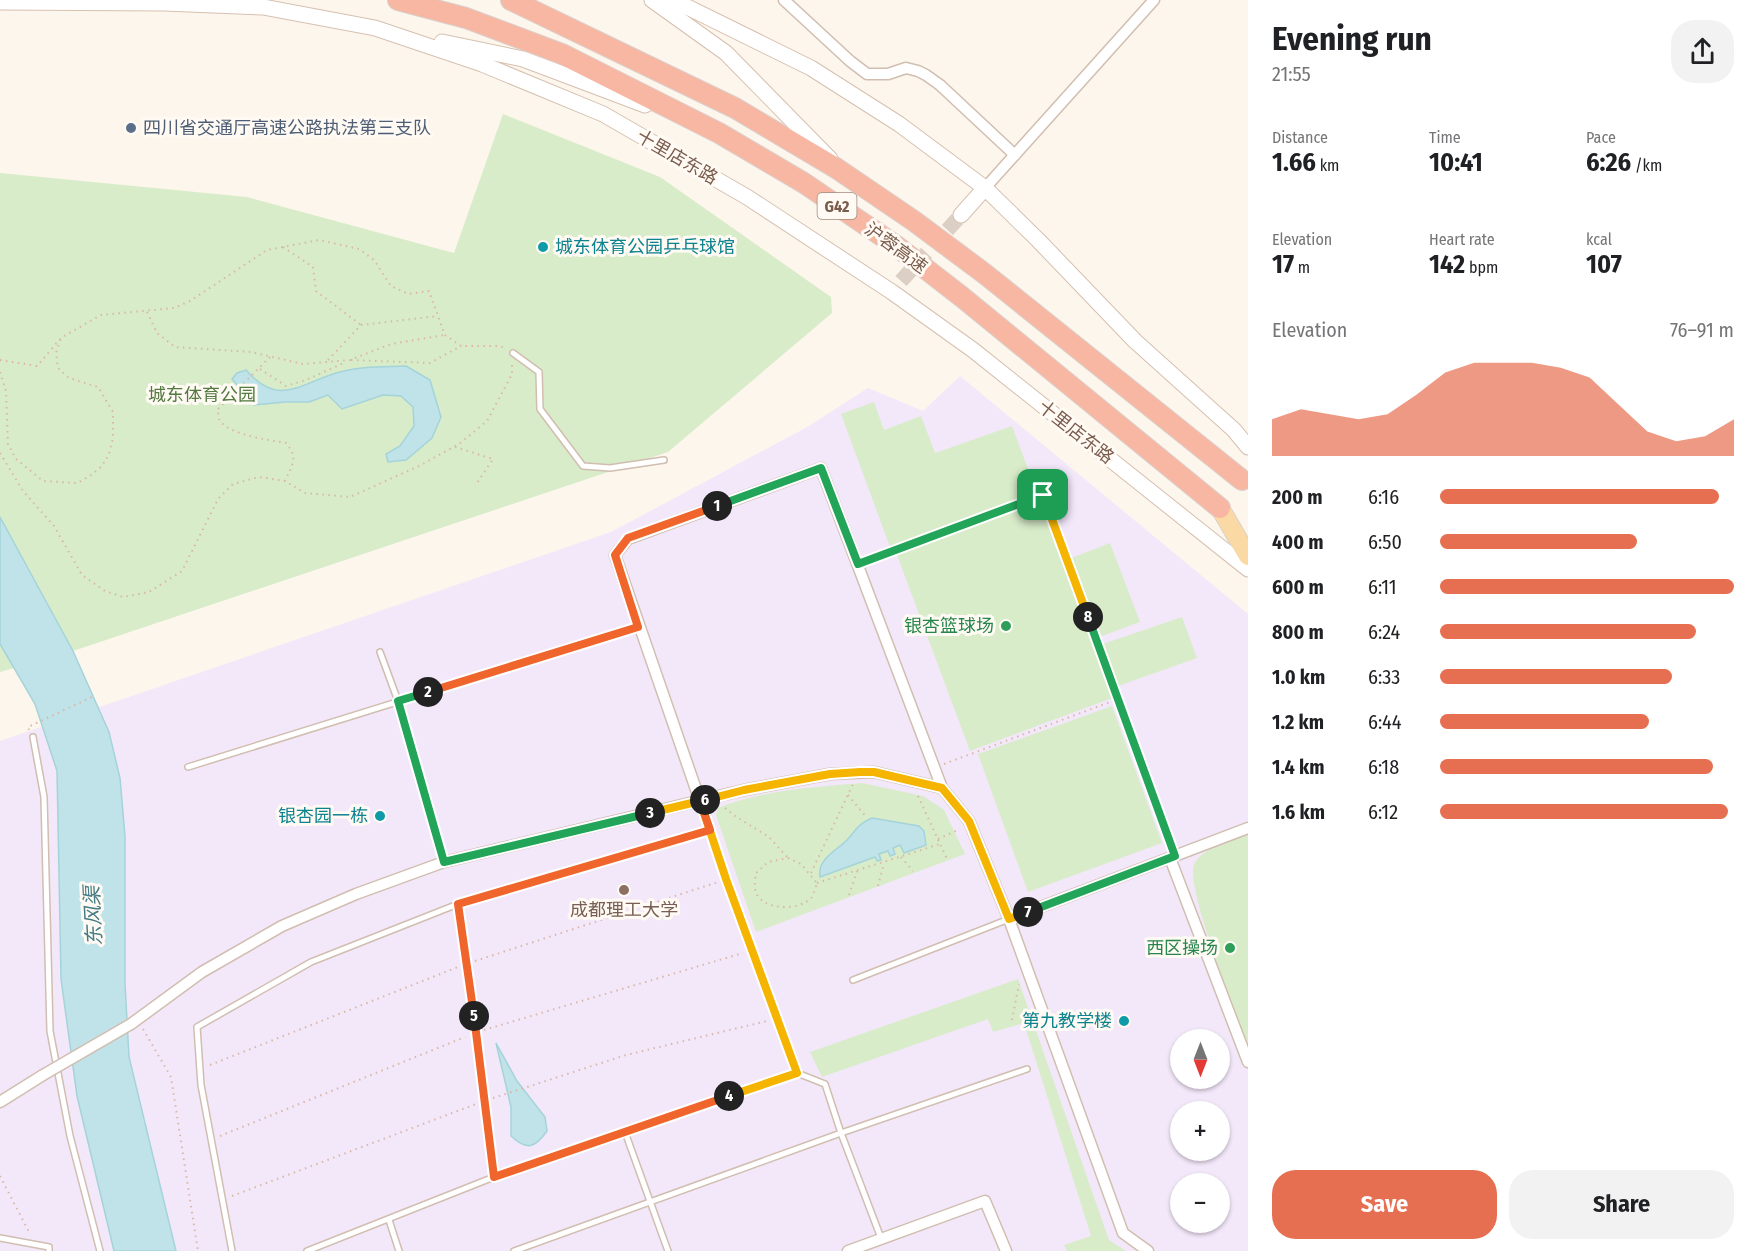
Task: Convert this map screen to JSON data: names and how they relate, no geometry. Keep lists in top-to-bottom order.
{
  "streets": {
    "highway": ["G42", "沪蓉高速"],
    "street": ["十里店东路"]
  },
  "water": ["东风渠"],
  "parks": ["城东体育公园"],
  "places": [
    "四川省交通厅高速公路执法第三支队",
    "城东体育公园乒乓球馆",
    "银杏篮球场",
    "银杏园一栋",
    "成都理工大学",
    "西区操场",
    "第九教学楼"
  ],
  "north": "bottom",
  "page": {
    "heading": ["Evening run", "21:55"],
    "stats": [
      ["Distance", "1.66 km"],
      ["Time", "10:41"],
      ["Pace", "6:26 /km"],
      ["Elevation", "17 m"],
      ["Heart rate", "142 bpm"],
      ["kcal", "107"]
    ],
    "chart": ["Elevation", "76–91 m"],
    "list": [
      {
        "name": "200 m",
        "note": "6:16"
      },
      {
        "name": "400 m",
        "note": "6:50"
      },
      {
        "name": "600 m",
        "note": "6:11"
      },
      {
        "name": "800 m",
        "note": "6:24"
      },
      {
        "name": "1.0 km",
        "note": "6:33"
      },
      {
        "name": "1.2 km",
        "note": "6:44"
      },
      {
        "name": "1.4 km",
        "note": "6:18"
      },
      {
        "name": "1.6 km",
        "note": "6:12"
      }
    ],
    "pins": [
      "1",
      "8",
      "2",
      "6",
      "3",
      "7",
      "5",
      "4"
    ],
    "map_buttons": ["+", "−"],
    "buttons": ["Save", "Share"]
  }
}
